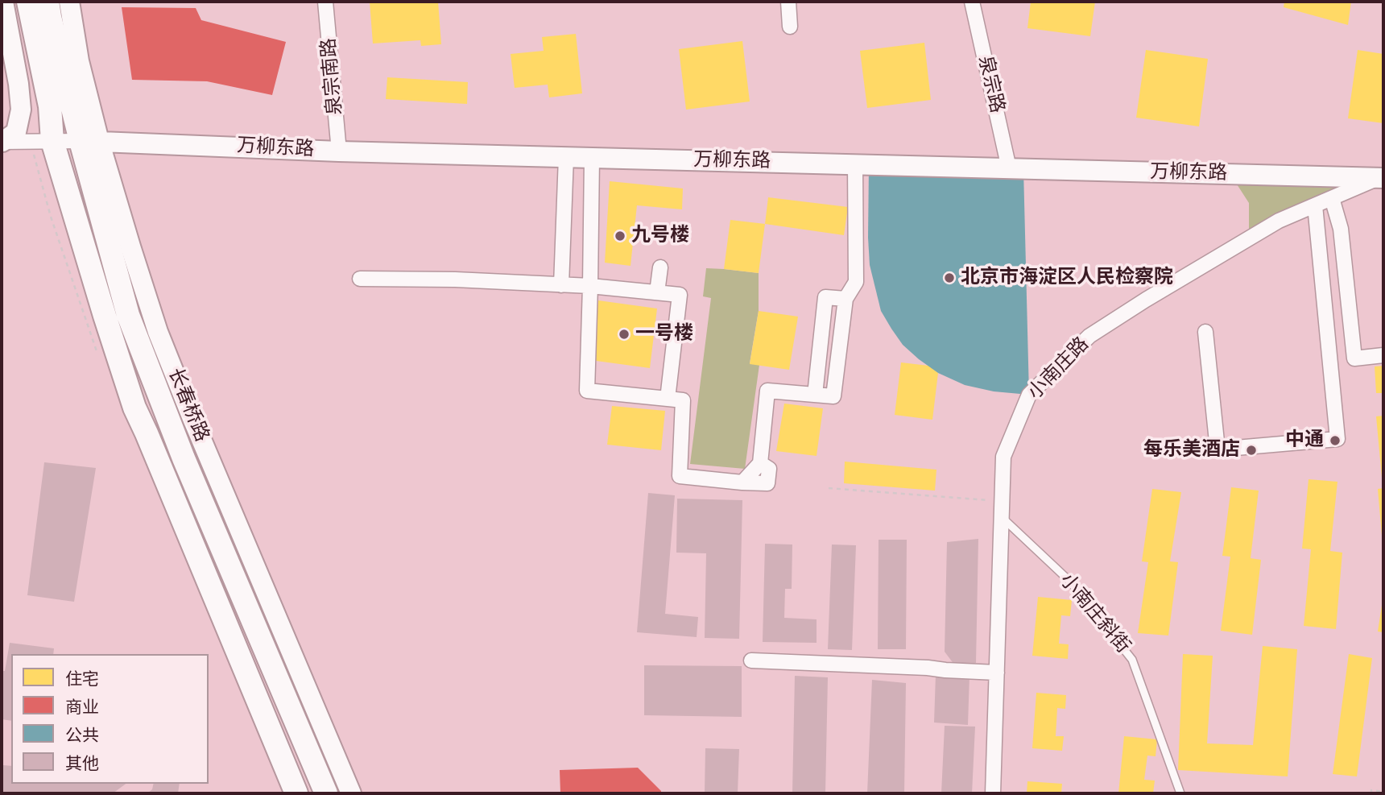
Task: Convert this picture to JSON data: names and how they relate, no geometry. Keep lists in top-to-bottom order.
{
  "streets": {
    "main road": ["长春桥路"],
    "street": [
      "泉宗南路",
      "泉宗路",
      "万柳东路",
      "小南庄路"
    ],
    "lane": ["小南庄斜街"]
  },
  "crossings": [
    ["泉宗南路", "万柳东路"],
    ["泉宗路", "万柳东路"],
    ["万柳东路", "小南庄路"],
    ["万柳东路", "长春桥路"],
    ["小南庄路", "小南庄斜街"]
  ],
  "places": [
    "九号楼",
    "北京市海淀区人民检察院",
    "一号楼",
    "中通",
    "每乐美酒店"
  ],
  "legend": [
    "住宅",
    "商业",
    "公共",
    "其他"
  ]
}
